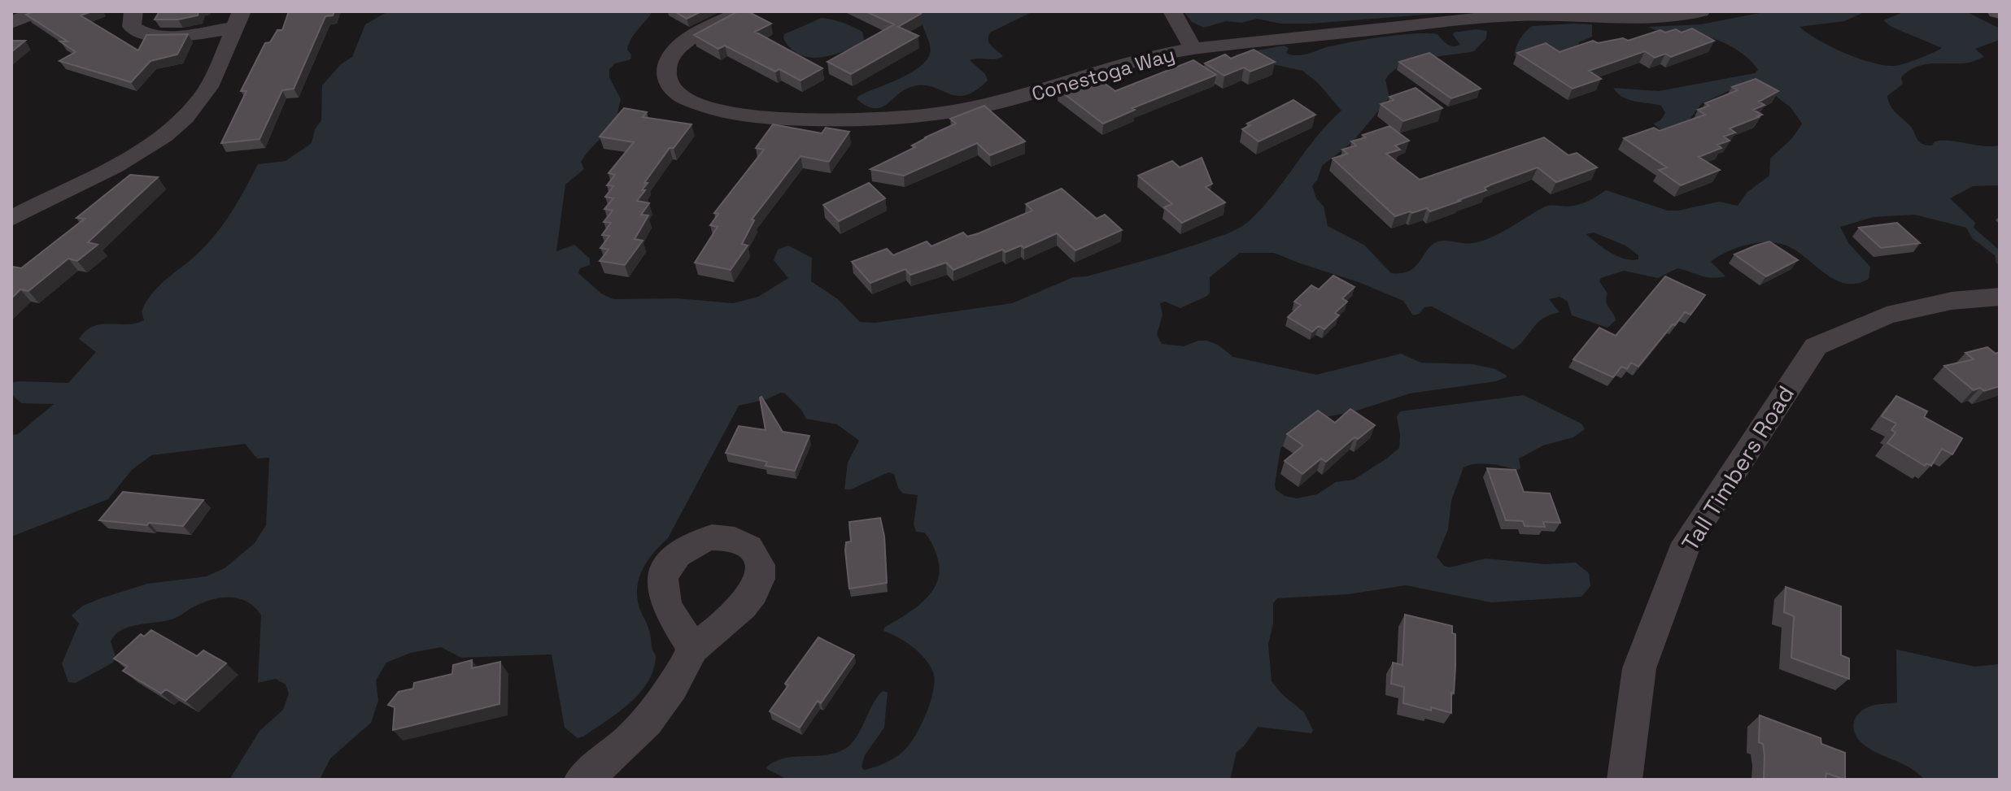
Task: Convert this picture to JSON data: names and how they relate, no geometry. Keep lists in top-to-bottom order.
{
  "streets": {
    "street": ["Conestoga Way", "Tall Timbers Road"]
  }
}
